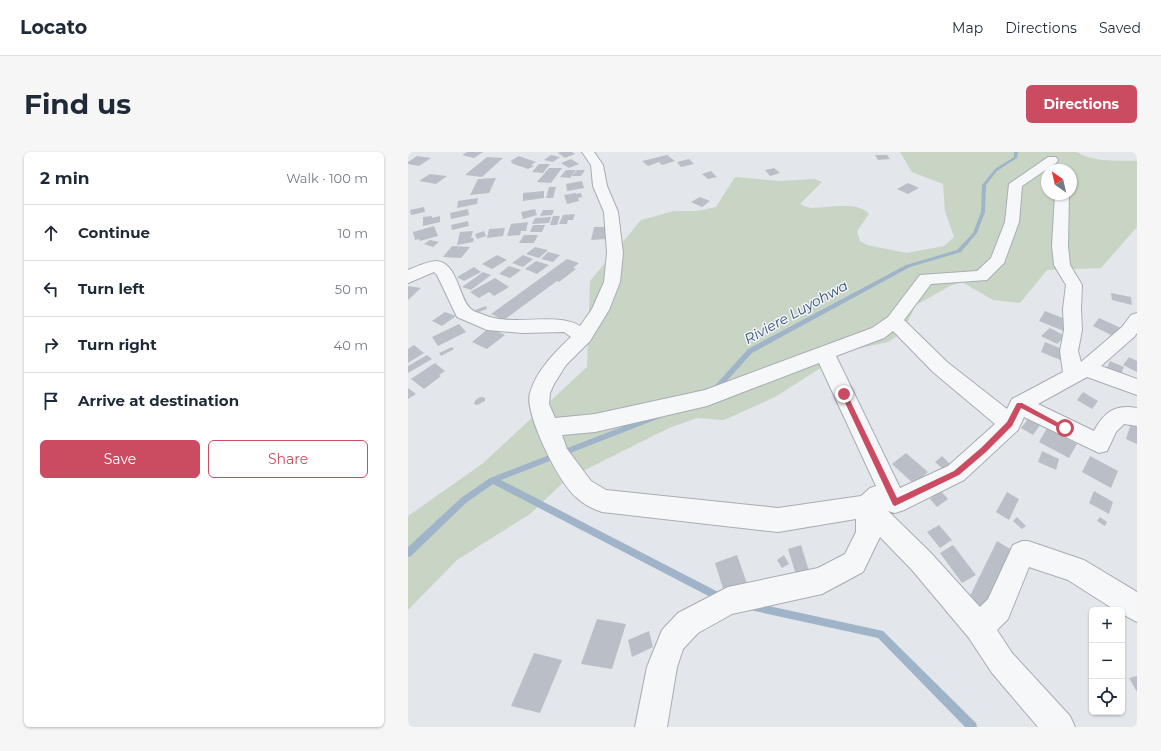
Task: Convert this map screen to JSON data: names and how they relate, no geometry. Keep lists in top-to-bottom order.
{
  "water": ["Riviere Luyohwa"],
  "north": "top left",
  "page": {
    "header": "Locato",
    "nav": ["Map", "Directions", "Saved"],
    "buttons": [
      "Directions",
      ["Save", "Share"]
    ],
    "title": "Find us",
    "heading": ["2 min", "Walk · 100 m"],
    "list": [
      ["Continue", "10 m"],
      ["Turn left", "50 m"],
      ["Turn right", "40 m"],
      "Arrive at destination"
    ],
    "map_buttons": ["+", "−"]
  }
}
